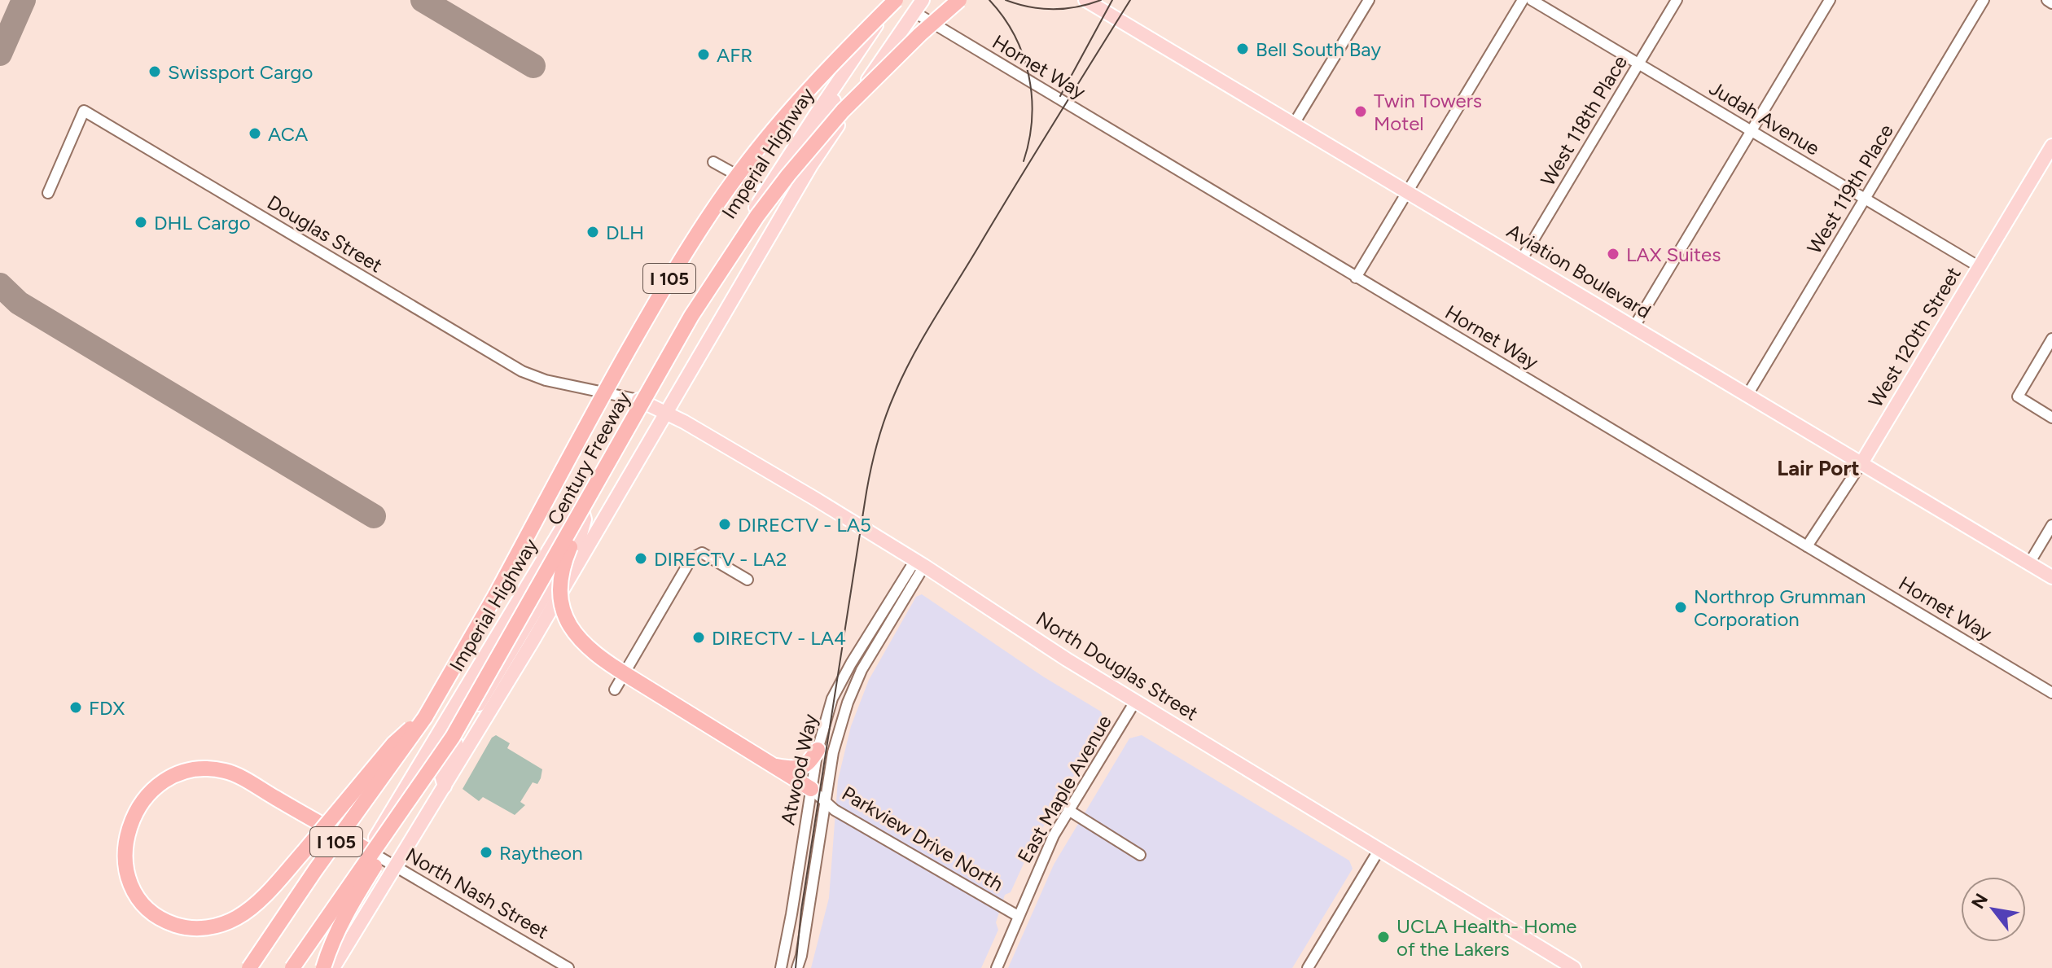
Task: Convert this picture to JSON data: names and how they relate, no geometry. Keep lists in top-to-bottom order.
{
  "streets": {
    "highway": ["I 105", "Century Freeway"],
    "main road": [
      "Imperial Highway",
      "Aviation Boulevard",
      "West 120th Street",
      "North Douglas Street"
    ],
    "street": [
      "Hornet Way",
      "Judah Avenue",
      "West 118th Place",
      "West 119th Place",
      "Douglas Street",
      "Atwood Way",
      "East Maple Avenue",
      "Parkview Drive North",
      "North Nash Street"
    ]
  },
  "crossings": [
    ["Hornet Way", "West 120th Street"],
    ["Judah Avenue", "West 118th Place"],
    ["Judah Avenue", "West 119th Place"],
    ["Judah Avenue", "West 120th Street"],
    ["West 118th Place", "Aviation Boulevard"],
    ["Imperial Highway", "Douglas Street"],
    ["Imperial Highway", "Century Freeway"],
    ["Imperial Highway", "North Douglas Street"],
    ["Imperial Highway", "North Nash Street"],
    ["West 119th Place", "Aviation Boulevard"],
    ["Douglas Street", "North Douglas Street"],
    ["Aviation Boulevard", "West 120th Street"],
    ["North Douglas Street", "Atwood Way"],
    ["North Douglas Street", "East Maple Avenue"],
    ["Atwood Way", "Parkview Drive North"],
    ["East Maple Avenue", "Parkview Drive North"]
  ],
  "districts": ["Lair Port"],
  "places": [
    "Bell South Bay",
    "AFR",
    "Swissport Cargo",
    "Twin Towers Motel",
    "ACA",
    "DHL Cargo",
    "DLH",
    "LAX Suites",
    "DIRECTV - LA5",
    "DIRECTV - LA2",
    "Northrop Grumman Corporation",
    "DIRECTV - LA4",
    "FDX",
    "Raytheon",
    "UCLA Health- Home of the Lakers"
  ],
  "north": "top left"
}
